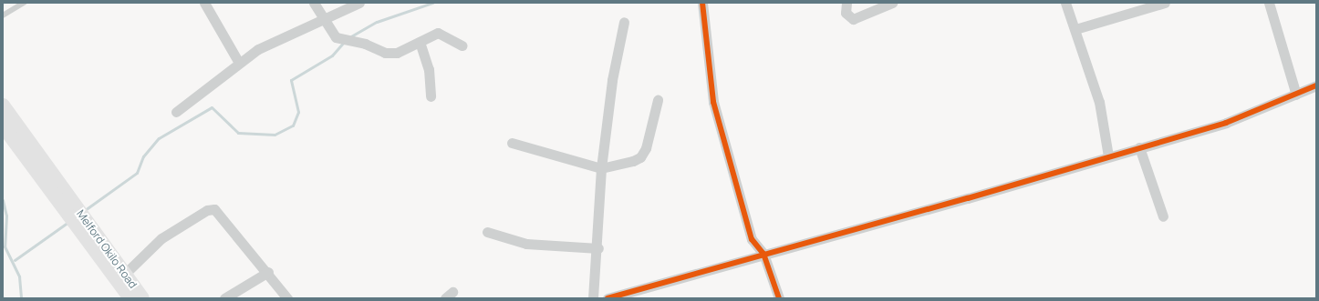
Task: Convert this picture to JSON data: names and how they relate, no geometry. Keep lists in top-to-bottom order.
{
  "streets": {
    "main road": ["Melford Okilo Road"]
  }
}
